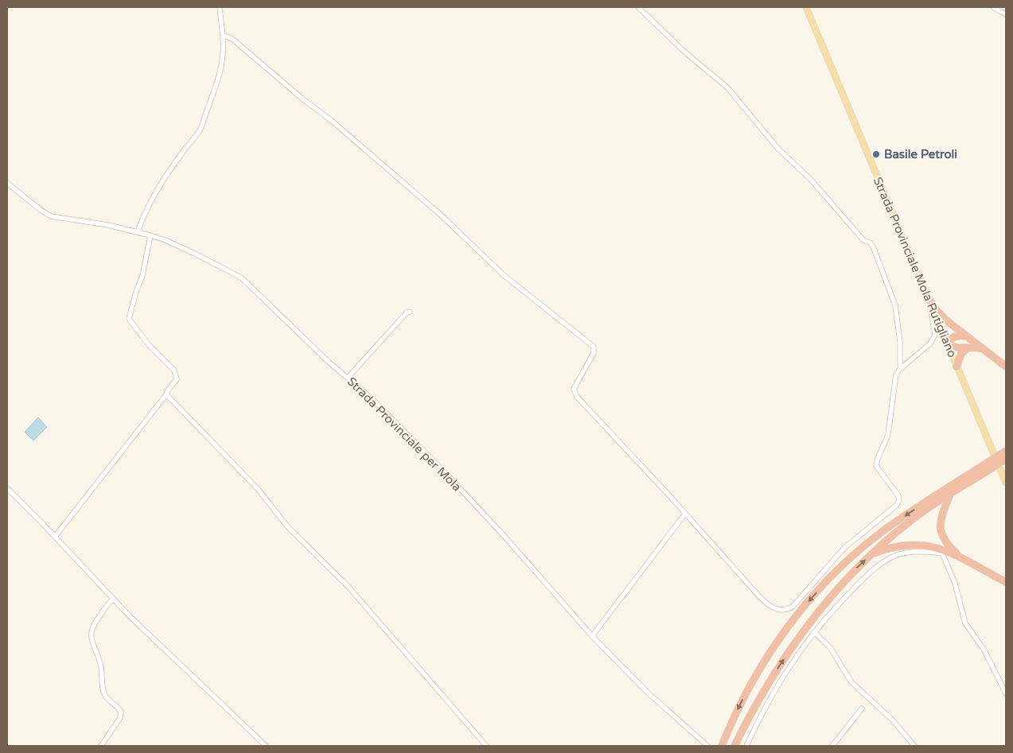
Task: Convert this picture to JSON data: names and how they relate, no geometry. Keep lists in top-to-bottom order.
{
  "streets": {
    "main road": ["Strada Provinciale Mola Rutigliano"],
    "street": ["Strada Provinciale per Mola"]
  },
  "places": ["Basile Petroli"]
}
